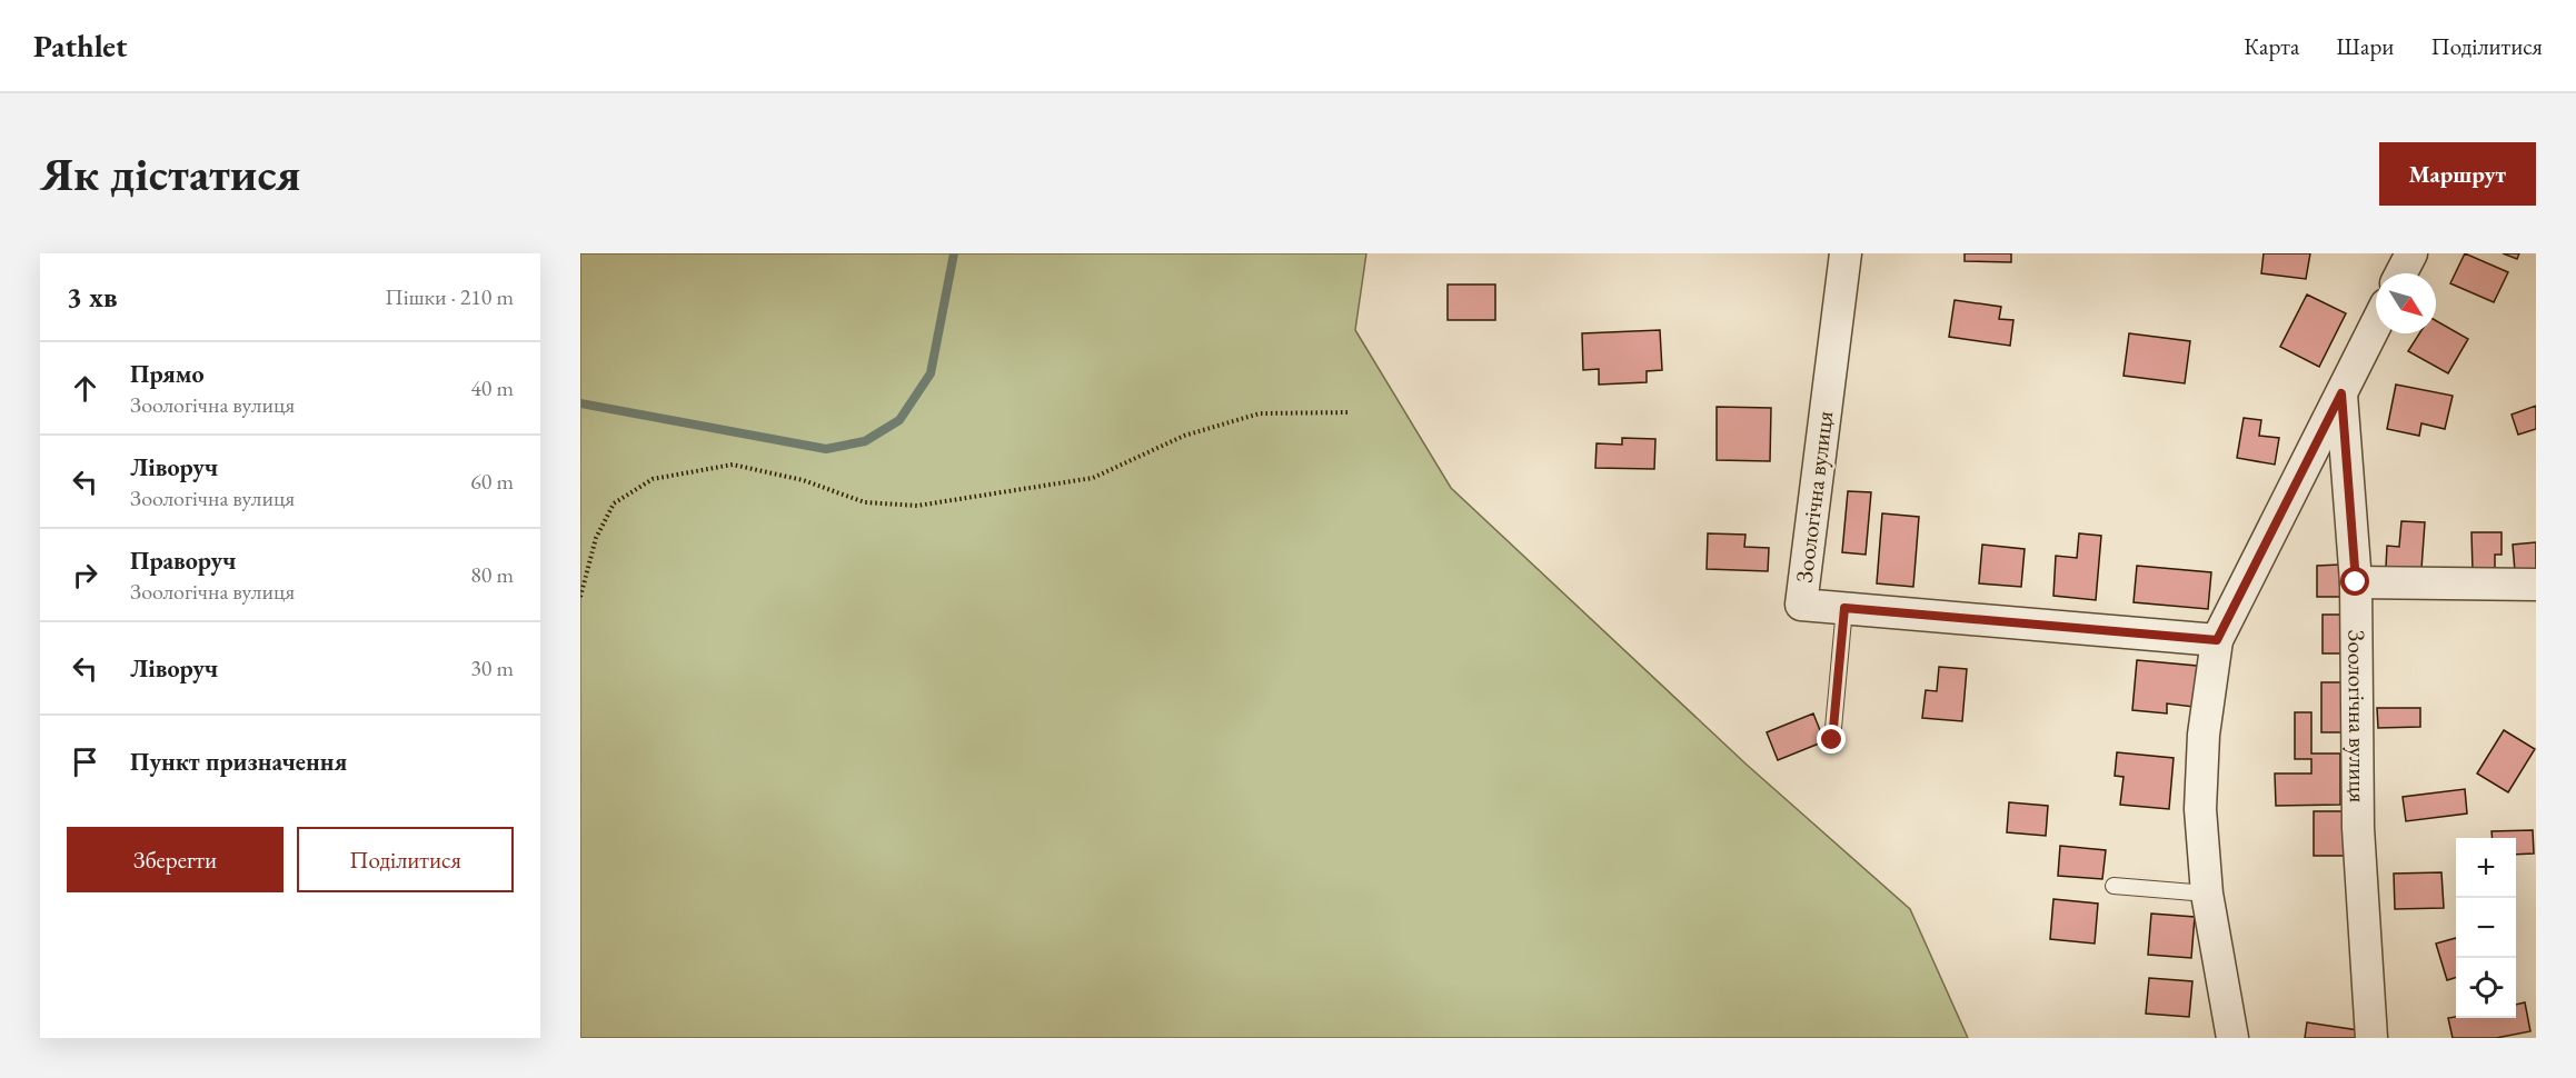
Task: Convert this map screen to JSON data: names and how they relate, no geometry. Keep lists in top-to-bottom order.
{
  "streets": {
    "street": ["Зоологічна вулиця"]
  },
  "north": "bottom right",
  "page": {
    "header": "Pathlet",
    "nav": ["Карта", "Шари", "Поділитися"],
    "buttons": [
      "Маршрут",
      ["Зберегти", "Поділитися"]
    ],
    "title": "Як дістатися",
    "heading": ["3 хв", "Пішки · 210 m"],
    "list": [
      ["Прямо", "Зоологічна вулиця", "40 m"],
      ["Ліворуч", "Зоологічна вулиця", "60 m"],
      ["Праворуч", "Зоологічна вулиця", "80 m"],
      ["Ліворуч", "30 m"],
      "Пункт призначення"
    ],
    "map_buttons": ["+", "−"]
  }
}
